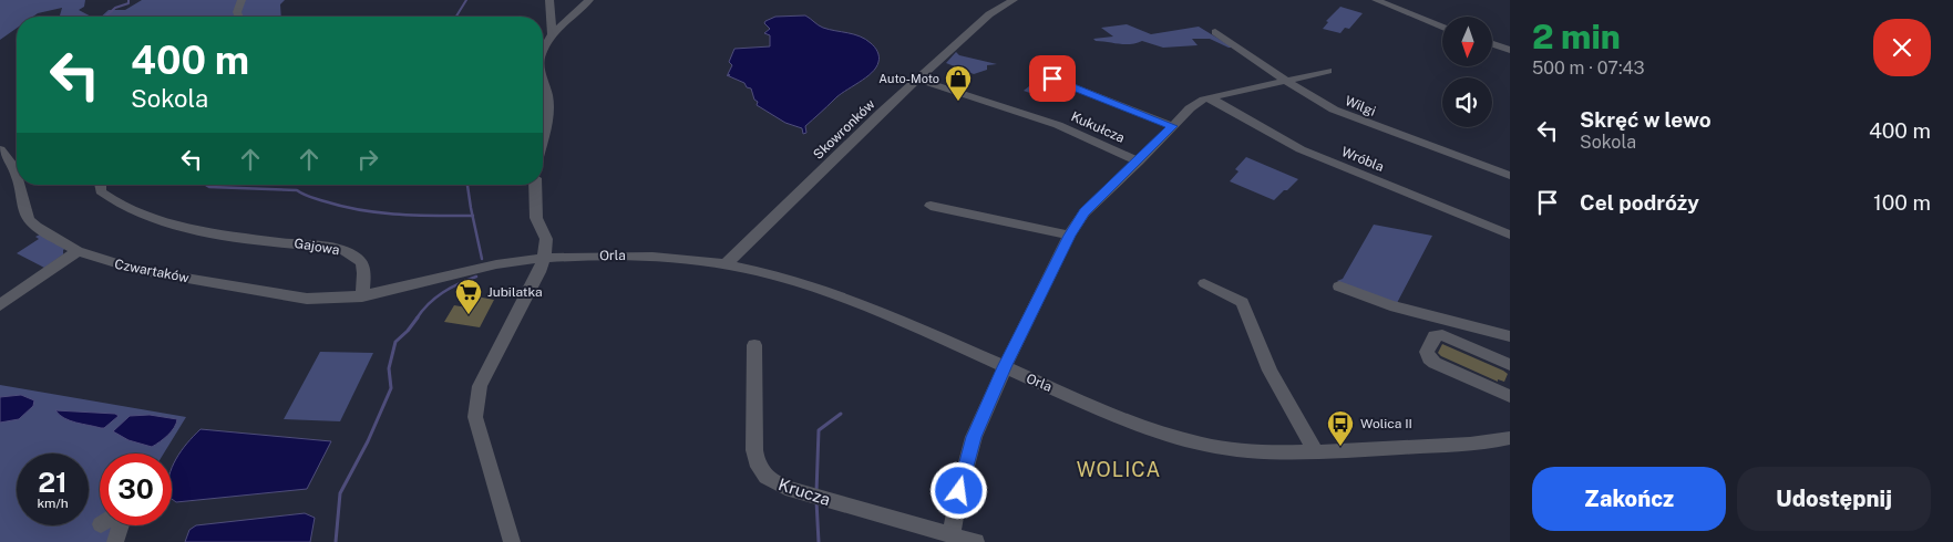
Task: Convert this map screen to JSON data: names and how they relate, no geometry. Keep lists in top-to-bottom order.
{
  "streets": {
    "street": [
      "Wilgi",
      "Kukułcza",
      "Skowronków",
      "Wróbla",
      "Gajowa",
      "Orla",
      "Czwartaków",
      "Krucza"
    ]
  },
  "crossings": [
    ["Kukułcza", "Skowronków"],
    ["Skowronków", "Orla"],
    ["Gajowa", "Czwartaków"]
  ],
  "districts": ["WOLICA"],
  "places": {
    "shop": ["Auto-Moto"],
    "supermarket": ["Jubilatka"],
    "bus stop": ["Wolica II"]
  },
  "north": "bottom",
  "page": {
    "heading": ["2 min", "500 m · 07:43"],
    "turn": ["400 m", "Sokola"],
    "list": [
      {
        "name": "Skręć w lewo",
        "note": "Sokola",
        "value": "400 m"
      },
      {
        "name": "Cel podróży",
        "value": "100 m"
      }
    ],
    "speed": "21 km/h",
    "limit": "30",
    "buttons": ["Zakończ", "Udostępnij"]
  }
}
